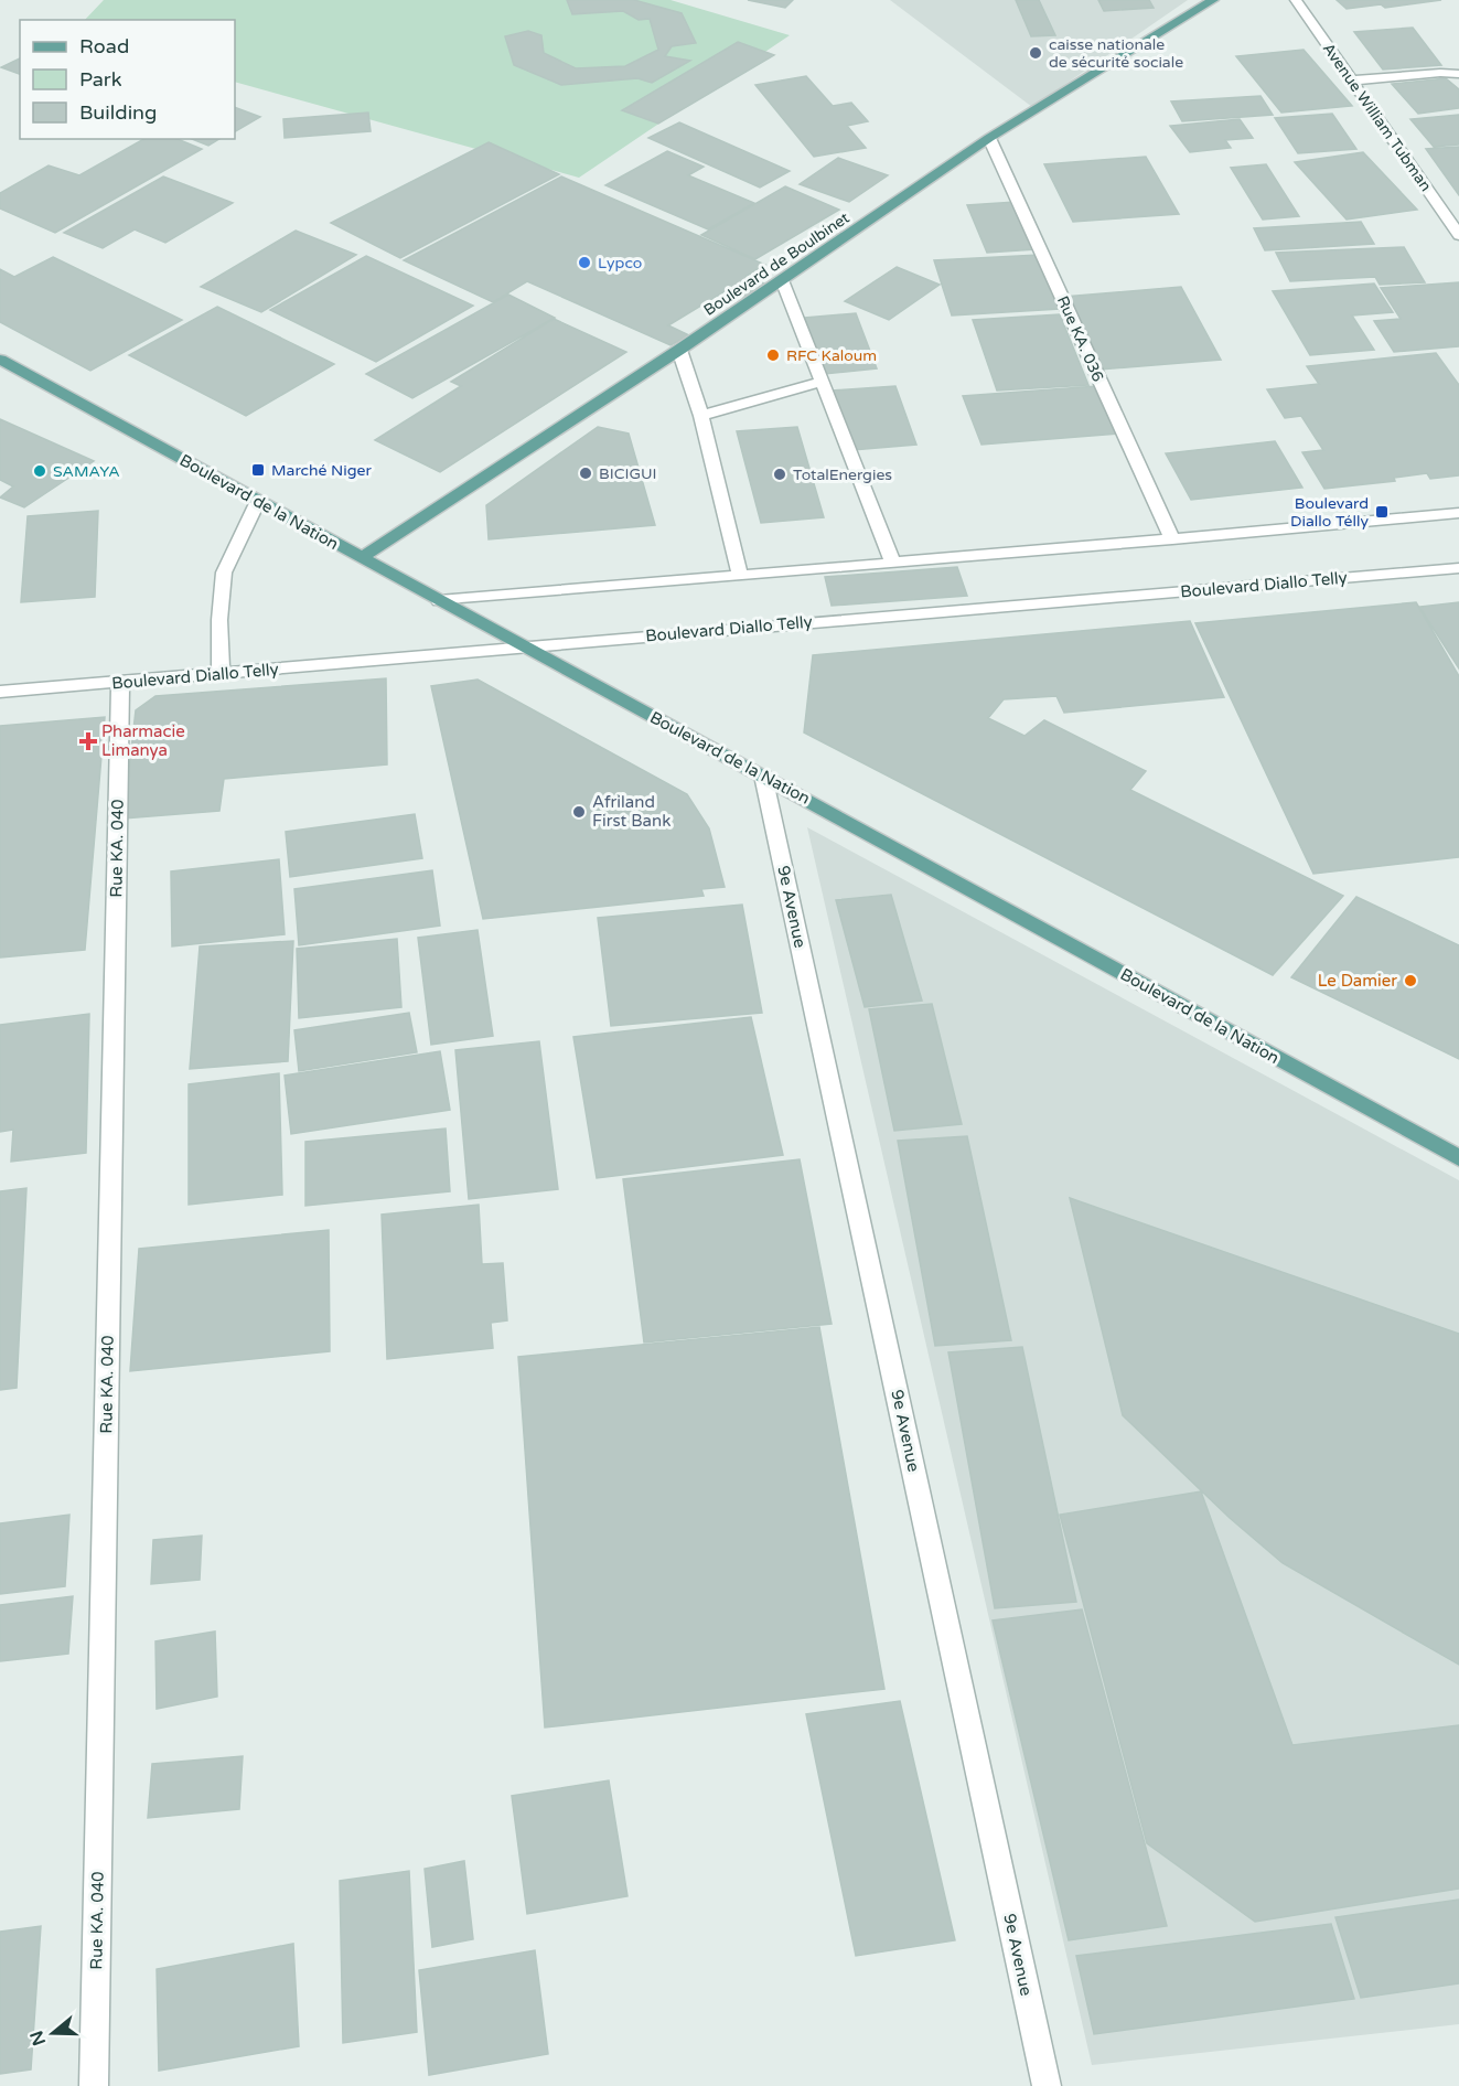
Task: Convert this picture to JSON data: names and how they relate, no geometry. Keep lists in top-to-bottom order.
{
  "streets": {
    "main road": ["Boulevard de Boulbinet", "Boulevard de la Nation"],
    "street": [
      "Avenue William Tubman",
      "Rue KA. 036",
      "Boulevard Diallo Telly",
      "Rue KA. 040",
      "9e Avenue"
    ]
  },
  "crossings": [
    ["Boulevard de Boulbinet", "Rue KA. 036"],
    ["Boulevard de Boulbinet", "Boulevard de la Nation"],
    ["Boulevard de la Nation", "Boulevard Diallo Telly"],
    ["Boulevard de la Nation", "9e Avenue"],
    ["Boulevard Diallo Telly", "Rue KA. 040"]
  ],
  "places": {
    "other": [
      "caisse nationale de sécurité sociale",
      "Lypco",
      "RFC Kaloum",
      "SAMAYA",
      "BICIGUI",
      "TotalEnergies",
      "Afriland First Bank",
      "Le Damier"
    ],
    "transit": ["Marché Niger", "Boulevard Diallo Télly"],
    "health": ["Pharmacie Limanya"]
  },
  "legend": ["Road", "Park", "Building"],
  "north": "left"
}
